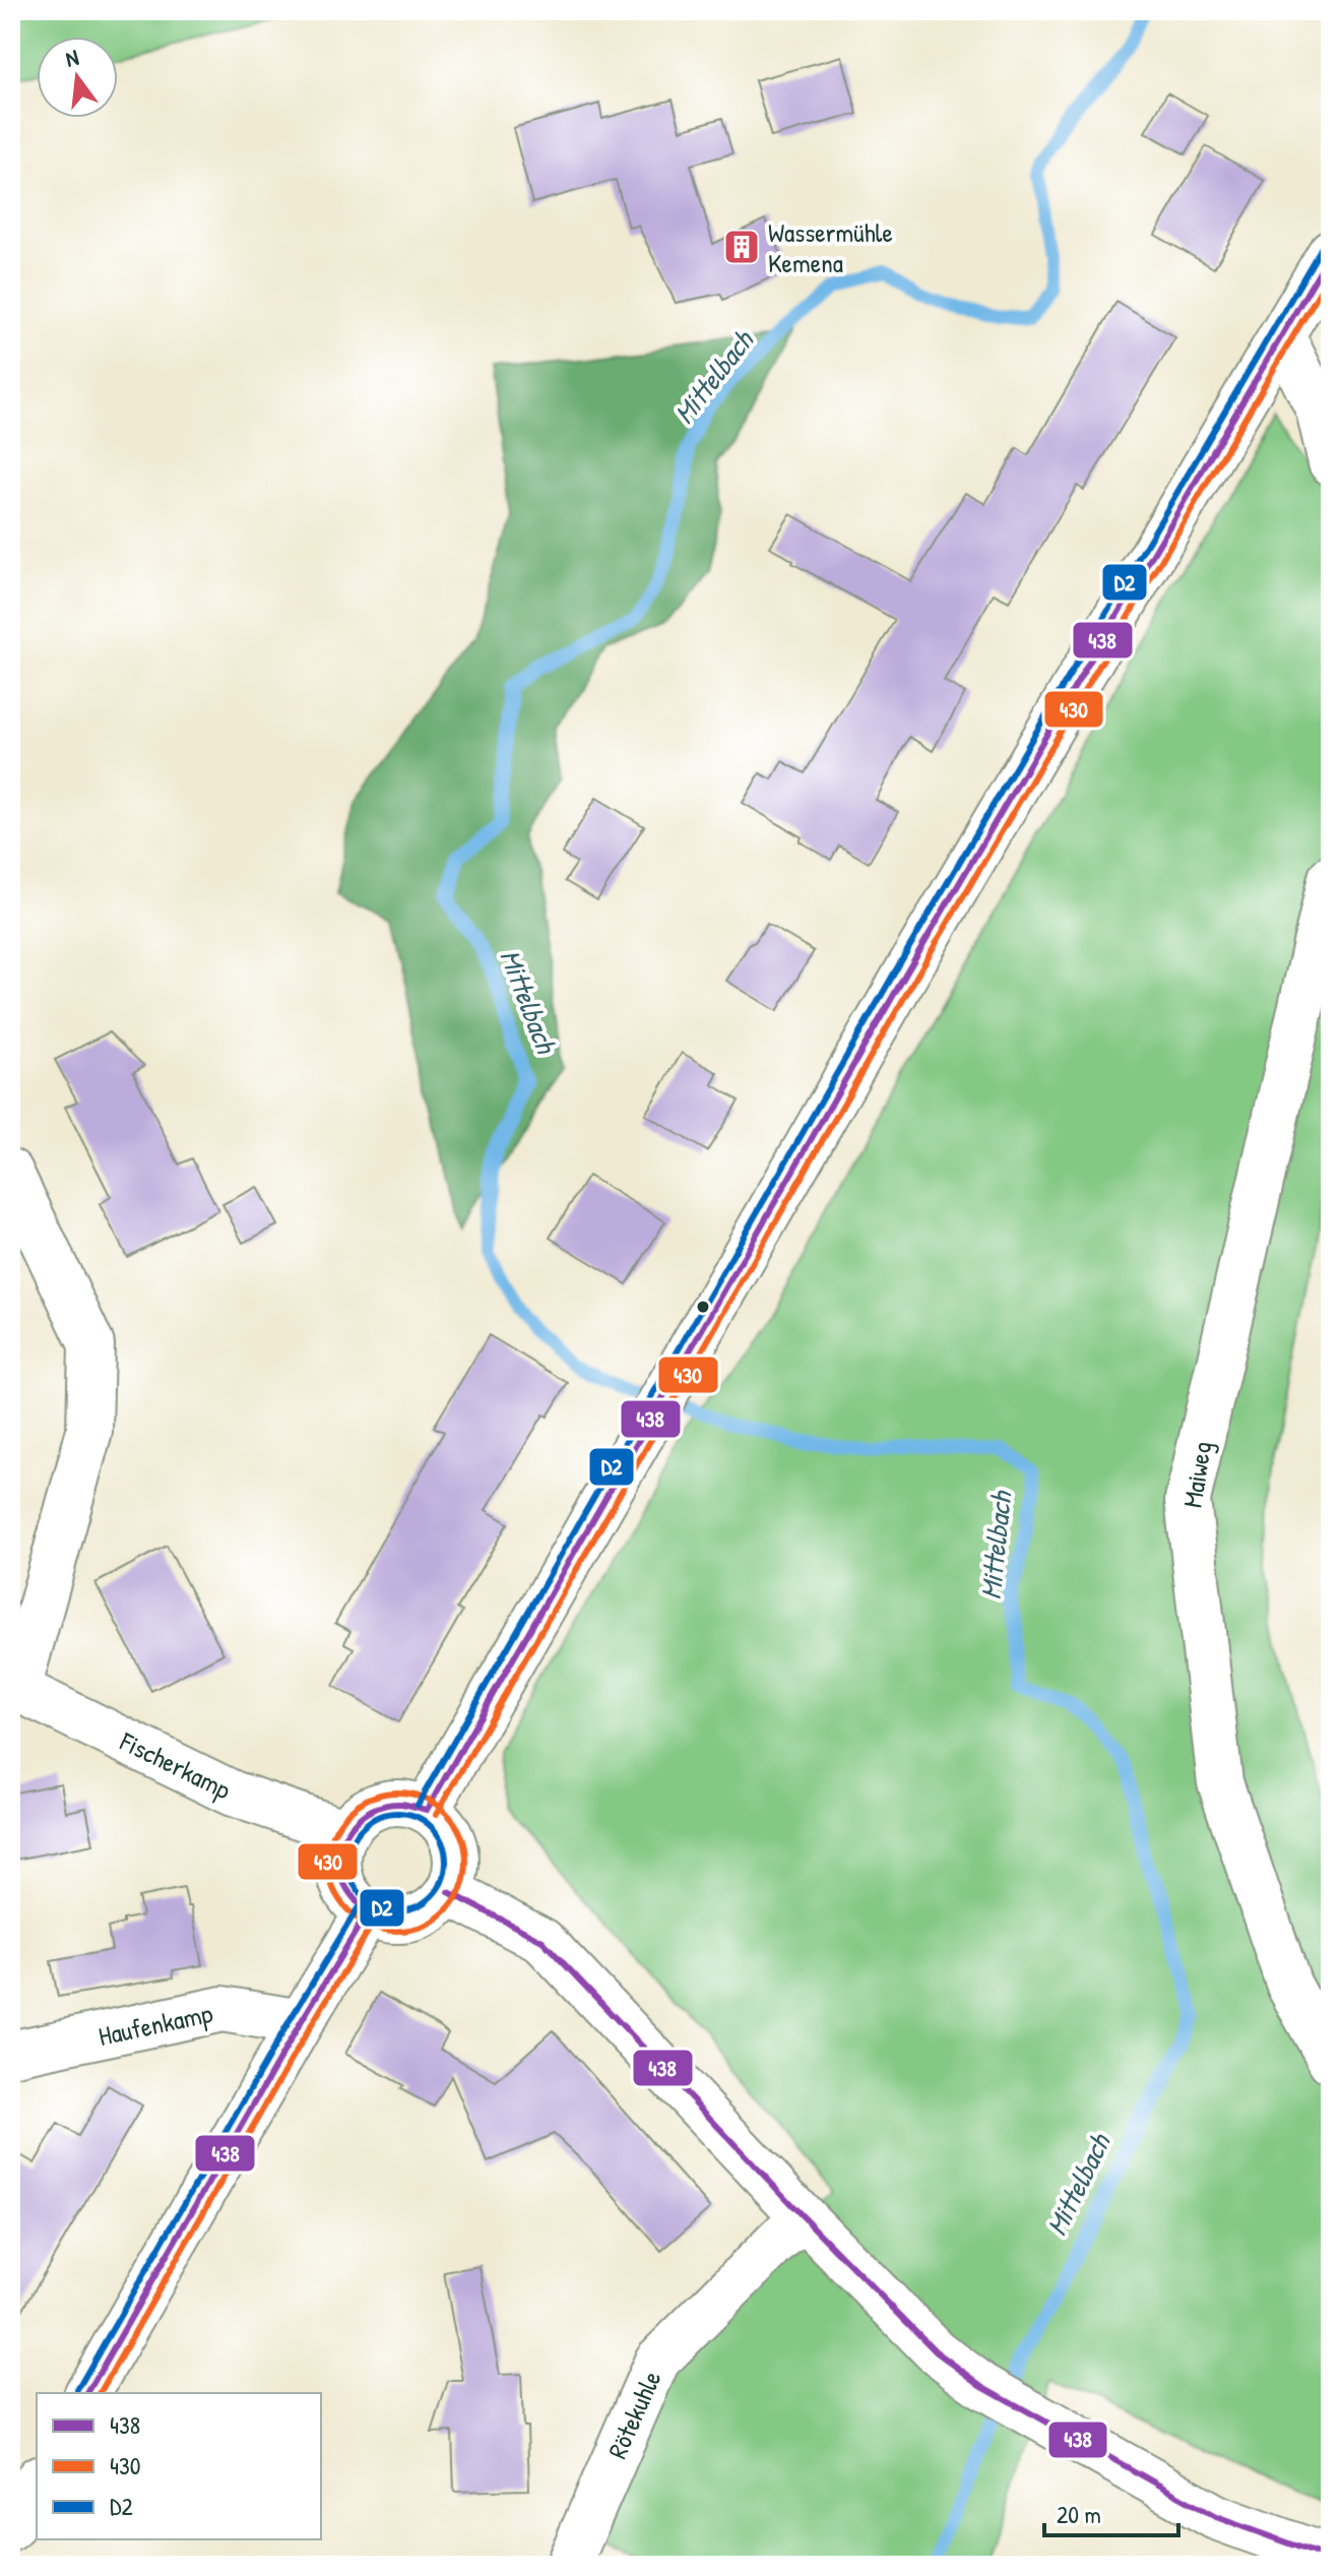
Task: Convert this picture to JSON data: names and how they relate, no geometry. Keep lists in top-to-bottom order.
{
  "streets": {
    "street": [
      "Maiweg",
      "Fischerkamp",
      "Haufenkamp",
      "Rötekuhle"
    ]
  },
  "water": ["Mittelbach"],
  "places": {
    "building": ["Wassermühle Kemena"]
  },
  "lines": ["transit line D2", "transit line 438", "transit line 430"],
  "legend": ["438", "430", "D2"],
  "scale_bar": "20 m",
  "north": "top"
}
